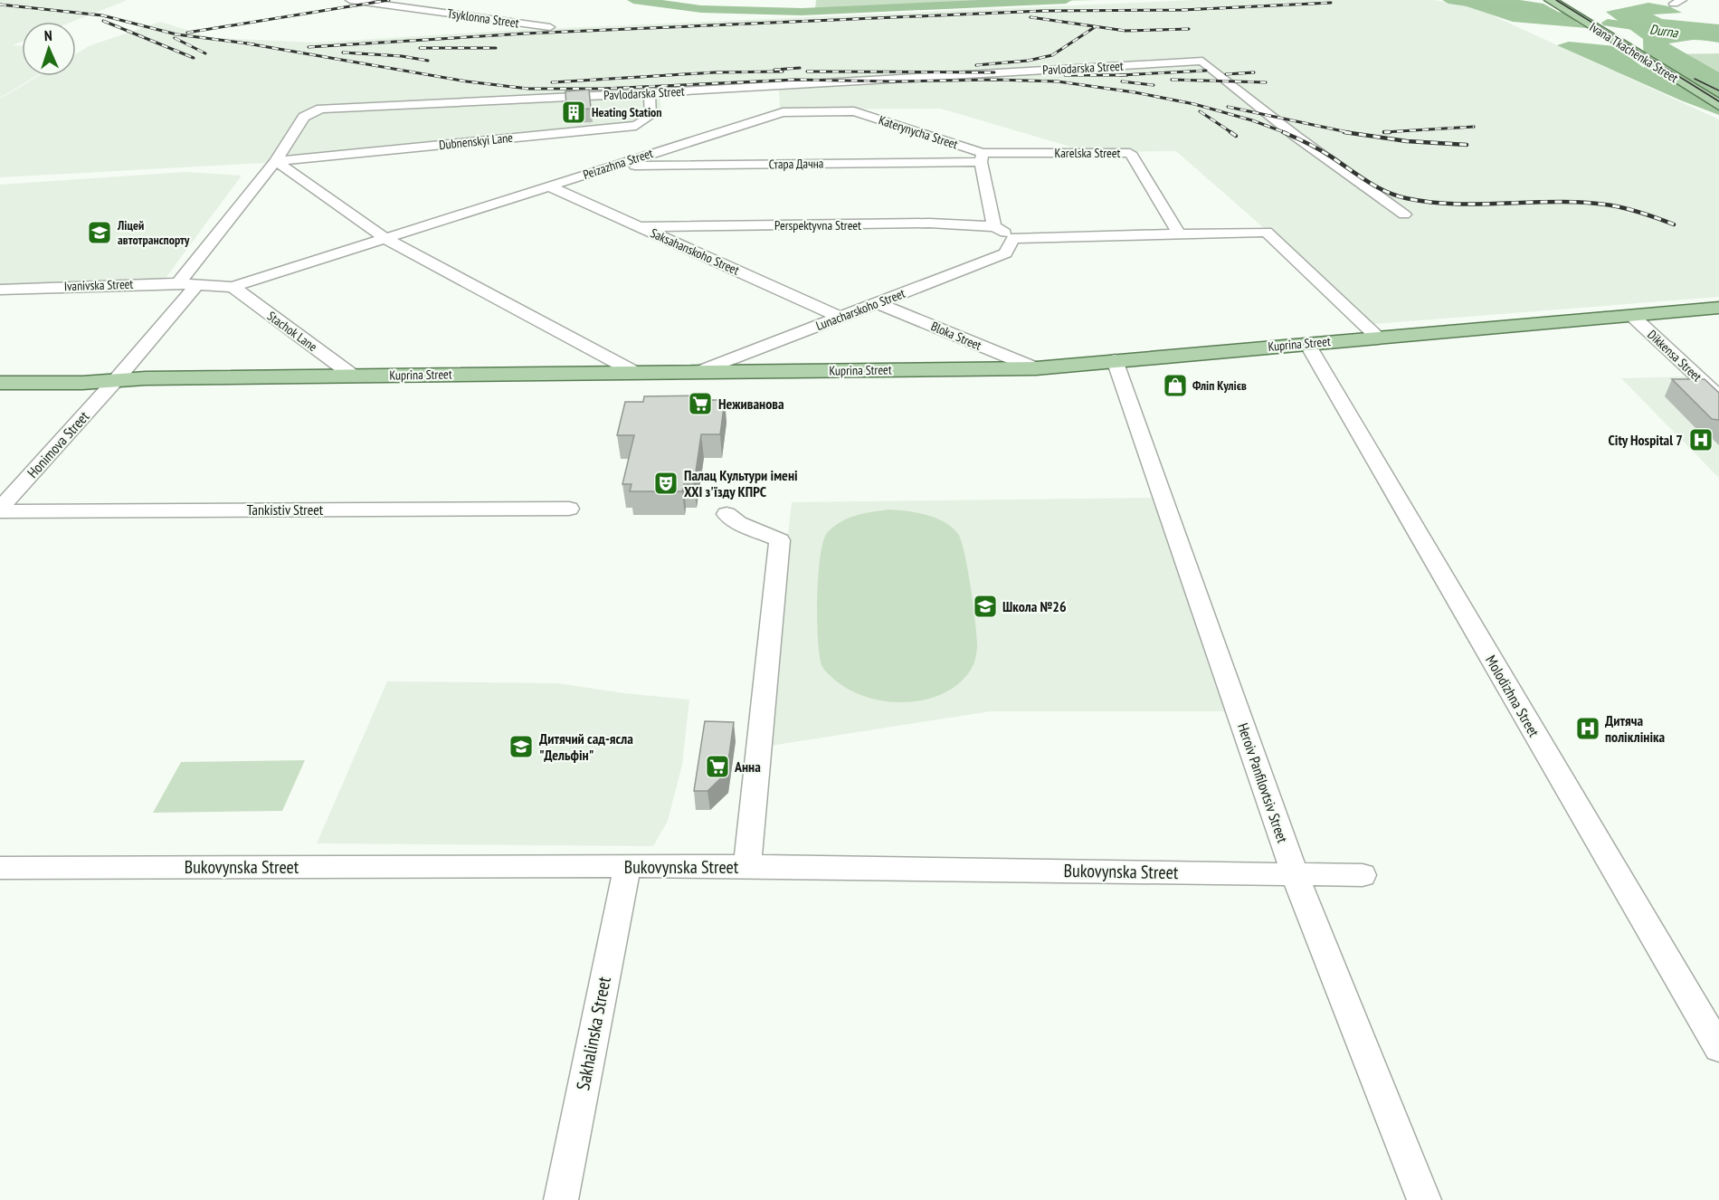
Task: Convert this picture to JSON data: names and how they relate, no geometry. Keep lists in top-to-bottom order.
{
  "streets": {
    "main road": ["Ivana Tkachenka Street", "Kuprina Street"],
    "street": [
      "Tsyklonna Street",
      "Pavlodarska Street",
      "Katerynycha Street",
      "Dubnenskyi Lane",
      "Karelska Street",
      "Peizazhna Street",
      "Стара Дачна",
      "Perspektyvna Street",
      "Saksahanskoho Street",
      "Ivanivska Street",
      "Lunacharskoho Street",
      "Stachok Lane",
      "Bloka Street",
      "Dikkensa Street",
      "Honimova Street",
      "Tankistiv Street",
      "Molodizhna Street",
      "Heroiv Panfilovtsiv Street",
      "Bukovynska Street",
      "Sakhalinska Street"
    ]
  },
  "crossings": [
    ["Pavlodarska Street", "Dubnenskyi Lane"],
    ["Pavlodarska Street", "Ivanivska Street"],
    ["Katerynycha Street", "Karelska Street"],
    ["Katerynycha Street", "Peizazhna Street"],
    ["Katerynycha Street", "Стара Дачна"],
    ["Karelska Street", "Стара Дачна"],
    ["Peizazhna Street", "Стара Дачна"],
    ["Peizazhna Street", "Saksahanskoho Street"],
    ["Peizazhna Street", "Ivanivska Street"],
    ["Perspektyvna Street", "Saksahanskoho Street"],
    ["Saksahanskoho Street", "Lunacharskoho Street"],
    ["Ivanivska Street", "Stachok Lane"],
    ["Lunacharskoho Street", "Bloka Street"],
    ["Lunacharskoho Street", "Kuprina Street"],
    ["Stachok Lane", "Kuprina Street"],
    ["Bloka Street", "Kuprina Street"],
    ["Kuprina Street", "Dikkensa Street"],
    ["Kuprina Street", "Honimova Street"],
    ["Kuprina Street", "Molodizhna Street"],
    ["Kuprina Street", "Heroiv Panfilovtsiv Street"],
    ["Honimova Street", "Tankistiv Street"],
    ["Heroiv Panfilovtsiv Street", "Bukovynska Street"],
    ["Bukovynska Street", "Sakhalinska Street"]
  ],
  "water": ["Durna"],
  "places": {
    "building": ["Heating Station"],
    "school or university": ["Ліцей автотранспорту", "Школа №26", "Дитячий сад-ясла \"Дельфін\""],
    "shop": ["Фліп Кулієв"],
    "supermarket": ["Неживанова", "Анна"],
    "hospital": ["City Hospital 7", "Дитяча поліклініка"],
    "theatre": ["Палац Культури імені XXI з'їзду КПРС"]
  },
  "north": "top"
}
